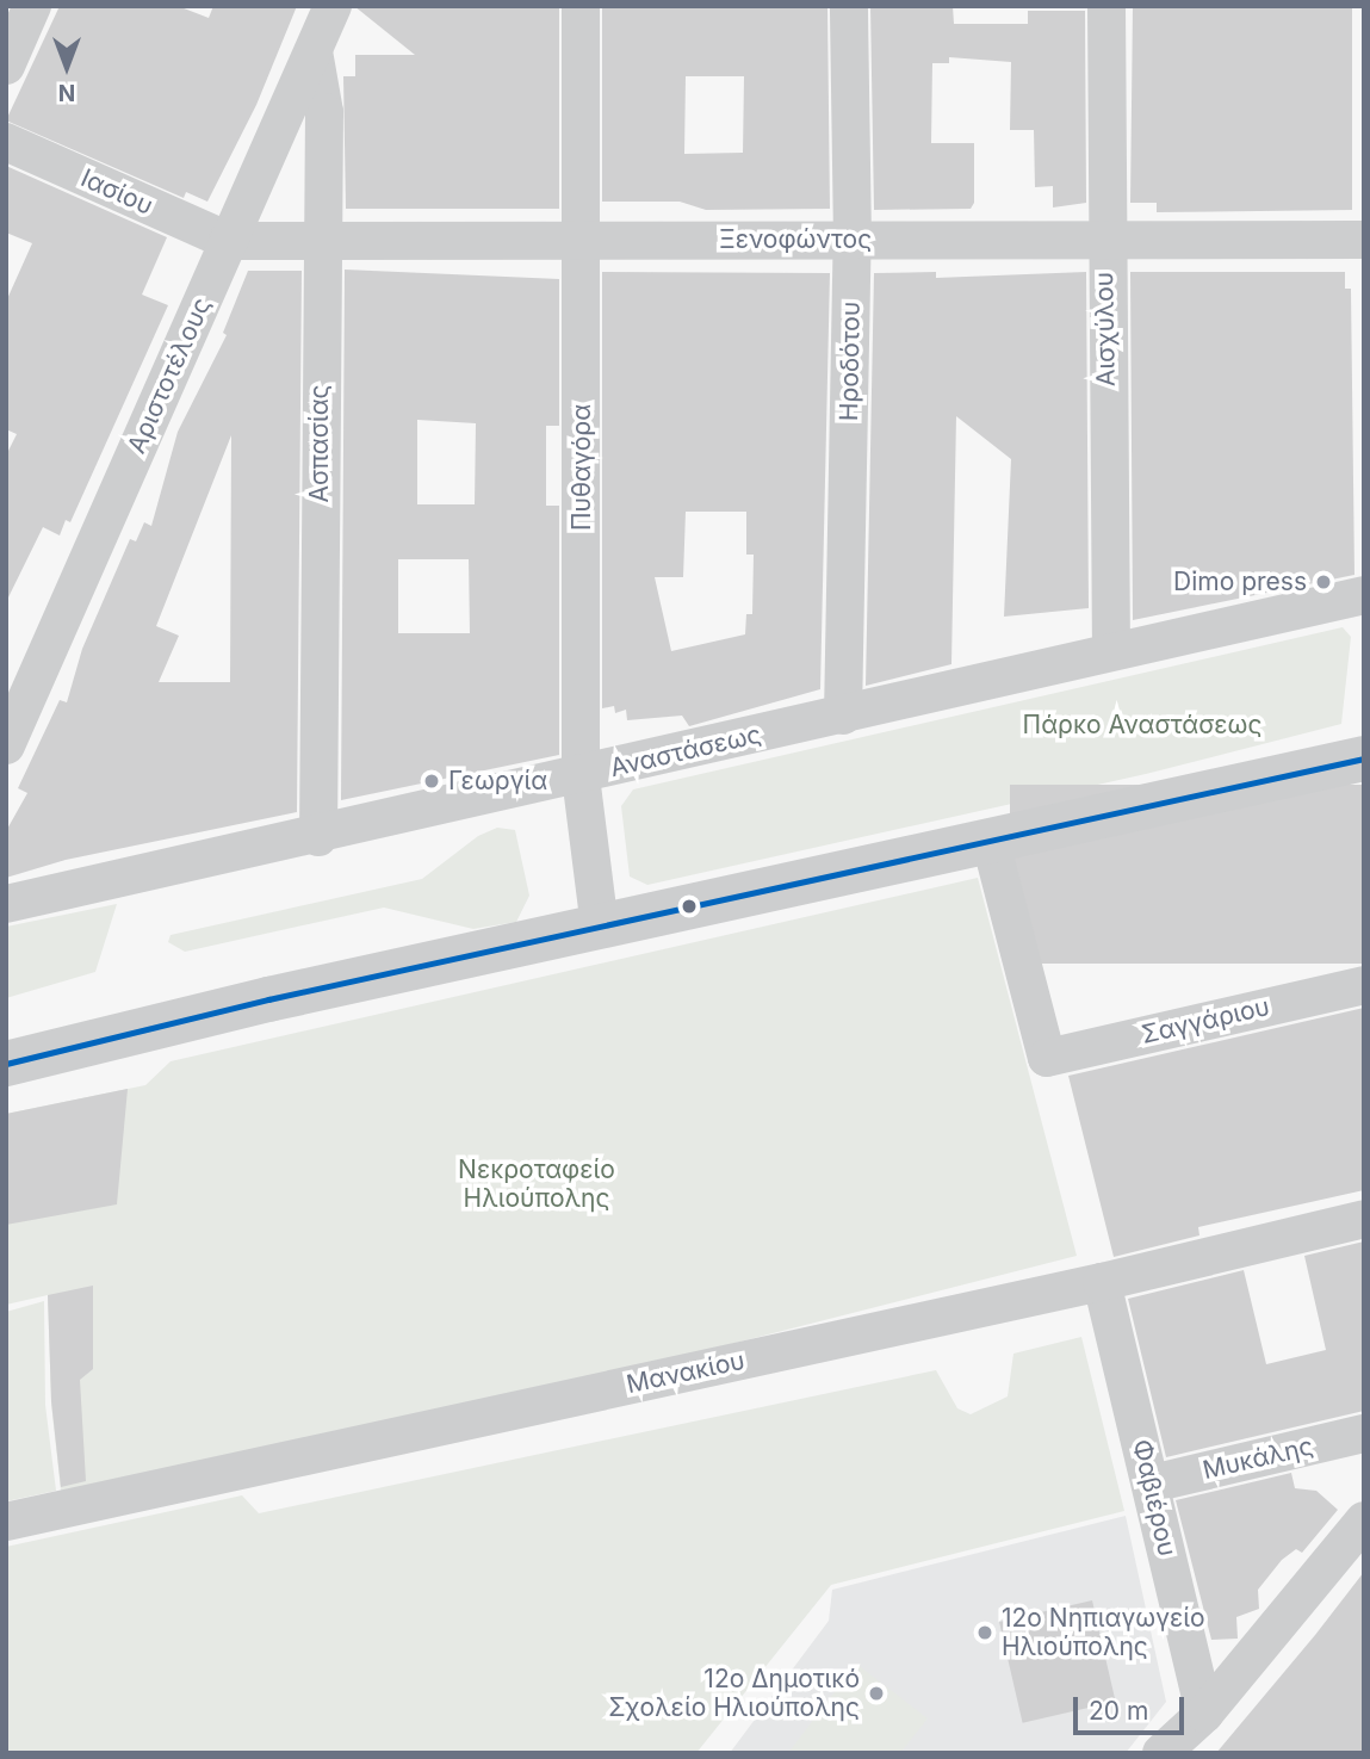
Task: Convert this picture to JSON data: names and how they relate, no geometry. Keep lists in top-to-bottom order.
{
  "streets": {
    "street": [
      "Ιασίου",
      "Ξενοφώντος",
      "Αισχύλου",
      "Ηροδότου",
      "Αριστοτέλους",
      "Ασπασίας",
      "Πυθαγόρα",
      "Αναστάσεως",
      "Σαγγάριου",
      "Μανακίου",
      "Μυκάλης",
      "Φαβιέρου"
    ]
  },
  "crossings": [
    ["Ιασίου", "Ξενοφώντος"],
    ["Ιασίου", "Αριστοτέλους"],
    ["Ξενοφώντος", "Αισχύλου"],
    ["Ξενοφώντος", "Ηροδότου"],
    ["Ξενοφώντος", "Αριστοτέλους"],
    ["Ξενοφώντος", "Ασπασίας"],
    ["Ξενοφώντος", "Πυθαγόρα"],
    ["Αισχύλου", "Αναστάσεως"],
    ["Ηροδότου", "Αναστάσεως"],
    ["Αριστοτέλους", "Ασπασίας"],
    ["Ασπασίας", "Αναστάσεως"],
    ["Πυθαγόρα", "Αναστάσεως"],
    ["Μανακίου", "Φαβιέρου"],
    ["Μυκάλης", "Φαβιέρου"]
  ],
  "parks": ["Πάρκο Αναστάσεως", "Νεκροταφείο Ηλιούπολης"],
  "places": [
    "Dimo press",
    "Γεωργία",
    "12ο Νηπιαγωγείο Ηλιούπολης",
    "12ο Δημοτικό Σχολείο Ηλιούπολης"
  ],
  "scale_bar": "20 m",
  "north": "bottom"
}
